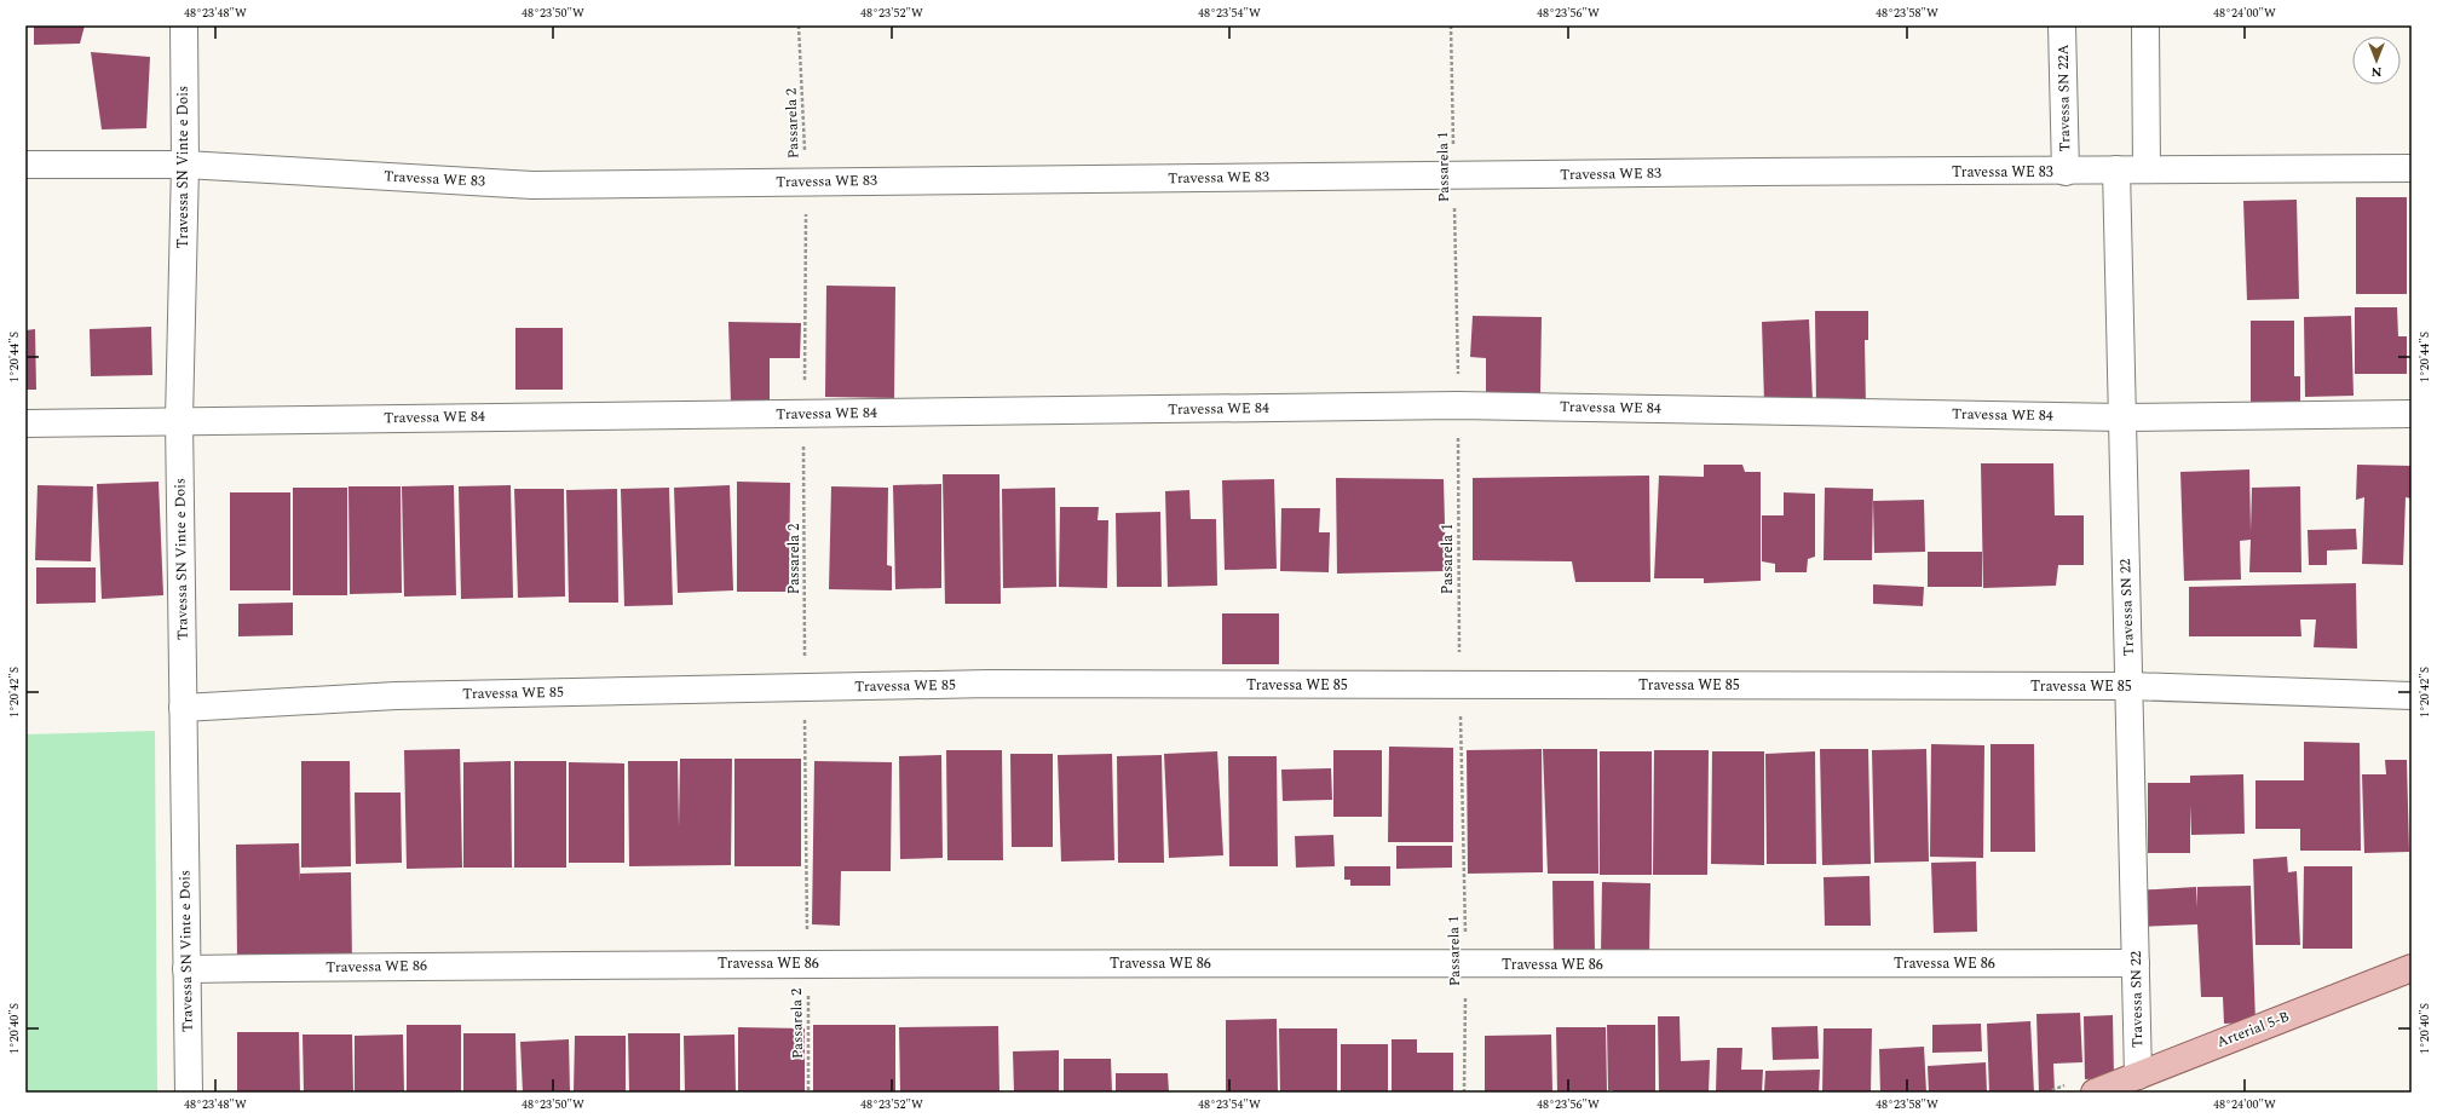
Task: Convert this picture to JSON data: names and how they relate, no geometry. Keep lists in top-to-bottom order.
{
  "streets": {
    "main road": ["Arterial 5-B"],
    "street": [
      "Travessa SN 22A",
      "Travessa SN Vinte e Dois",
      "Travessa WE 83",
      "Travessa WE 84",
      "Travessa SN 22",
      "Travessa WE 85",
      "Travessa WE 86"
    ],
    "path": ["Passarela 2", "Passarela 1"]
  },
  "crossings": [
    ["Travessa SN 22A", "Travessa WE 83"],
    ["Passarela 2", "Travessa WE 83"],
    ["Passarela 2", "Travessa WE 84"],
    ["Passarela 2", "Travessa WE 85"],
    ["Passarela 2", "Travessa WE 86"],
    ["Travessa SN Vinte e Dois", "Travessa WE 83"],
    ["Travessa SN Vinte e Dois", "Travessa WE 84"],
    ["Travessa SN Vinte e Dois", "Travessa WE 85"],
    ["Travessa SN Vinte e Dois", "Travessa WE 86"],
    ["Passarela 1", "Travessa WE 83"],
    ["Passarela 1", "Travessa WE 84"],
    ["Passarela 1", "Travessa WE 85"],
    ["Passarela 1", "Travessa WE 86"],
    ["Travessa WE 83", "Travessa SN 22"],
    ["Travessa WE 84", "Travessa SN 22"],
    ["Travessa SN 22", "Travessa WE 85"],
    ["Travessa SN 22", "Travessa WE 86"],
    ["Travessa SN 22", "Arterial 5-B"]
  ],
  "north": "bottom",
  "coordinates": [
    "48°23'48\"W",
    "48°23'50\"W",
    "48°23'52\"W",
    "48°23'54\"W",
    "48°23'56\"W",
    "48°23'58\"W",
    "48°24'00\"W",
    "1°20'44\"S",
    "1°20'42\"S",
    "1°20'40\"S"
  ]
}
